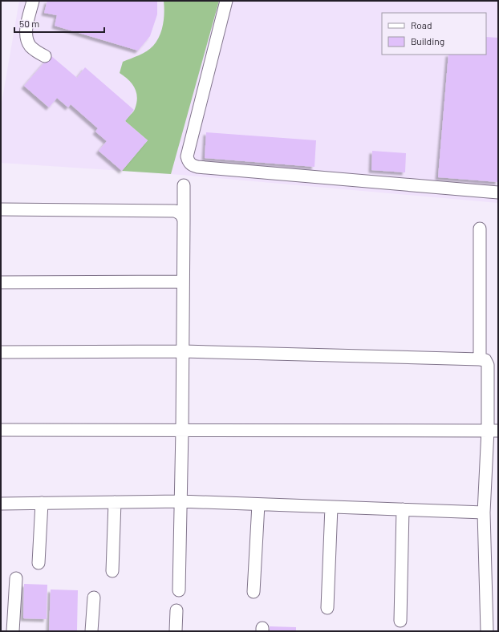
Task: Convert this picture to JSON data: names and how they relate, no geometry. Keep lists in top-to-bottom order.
{
  "legend": ["Road", "Building"],
  "scale_bar": "50 m"
}
